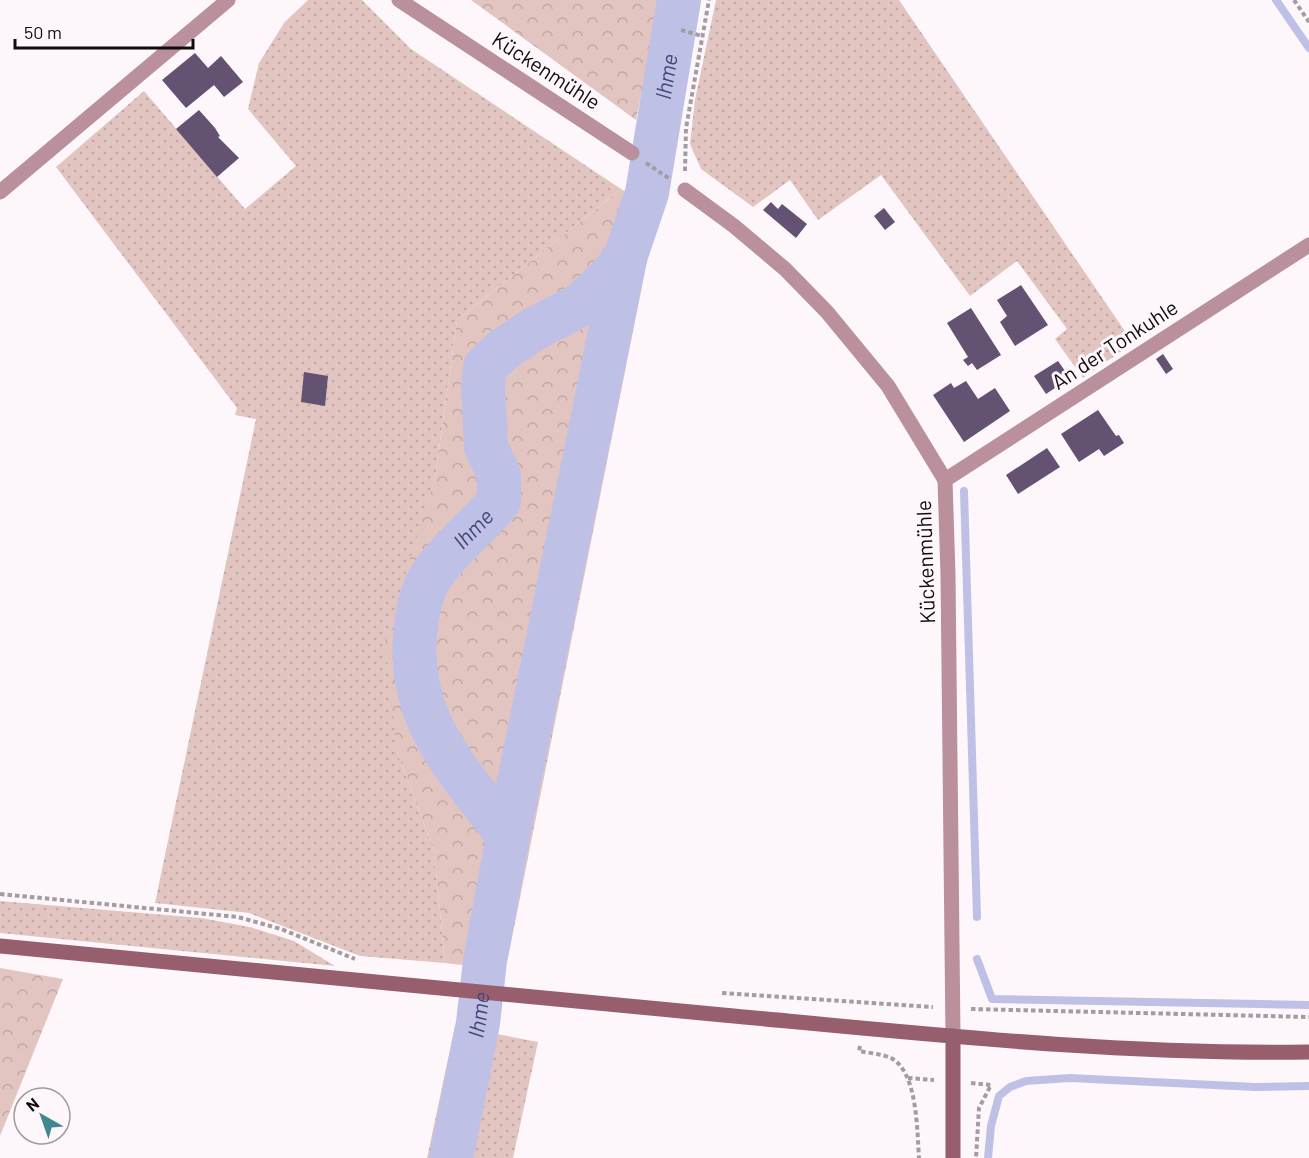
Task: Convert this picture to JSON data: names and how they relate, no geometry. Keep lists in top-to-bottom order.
{
  "streets": {
    "street": ["Kückenmühle", "An der Tonkuhle"]
  },
  "crossings": [
    ["Kückenmühle", "An der Tonkuhle"]
  ],
  "water": ["Ihme"],
  "scale_bar": "50 m",
  "north": "top left"
}
